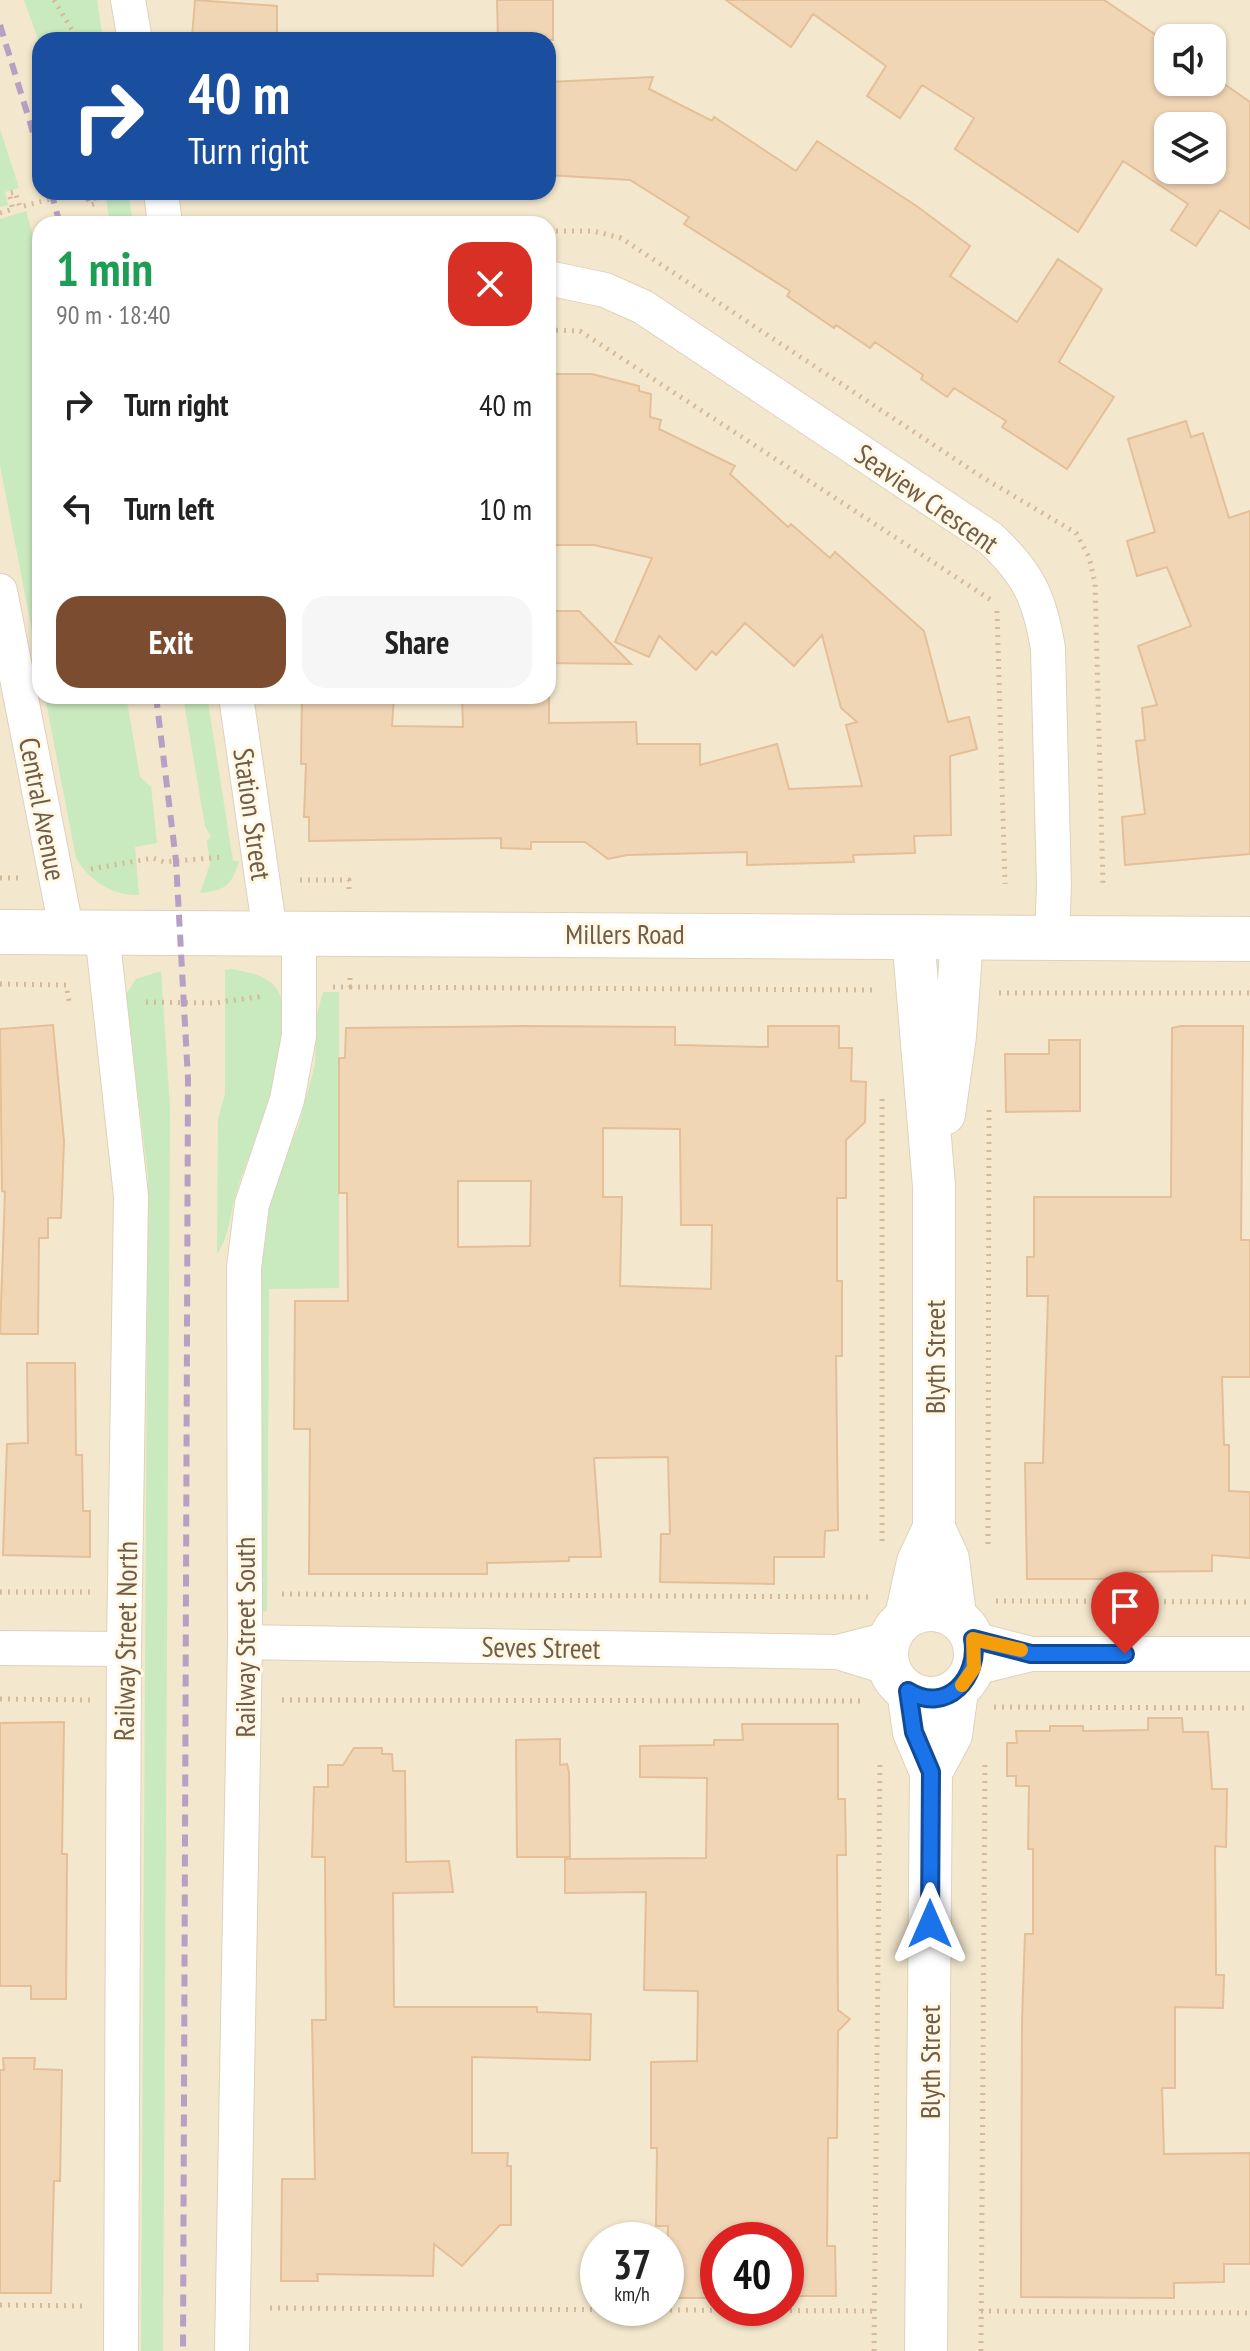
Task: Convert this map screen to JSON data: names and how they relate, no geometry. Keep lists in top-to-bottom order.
{
  "streets": {
    "main road": ["Millers Road"],
    "street": [
      "Seaview Crescent",
      "Central Avenue",
      "Station Street",
      "Blyth Street",
      "Railway Street South",
      "Railway Street North",
      "Seves Street"
    ]
  },
  "crossings": [
    ["Seaview Crescent", "Millers Road"],
    ["Central Avenue", "Millers Road"],
    ["Central Avenue", "Railway Street North"],
    ["Station Street", "Millers Road"],
    ["Station Street", "Railway Street South"],
    ["Millers Road", "Blyth Street"],
    ["Millers Road", "Railway Street South"],
    ["Millers Road", "Railway Street North"],
    ["Blyth Street", "Seves Street"],
    ["Railway Street South", "Seves Street"]
  ],
  "page": {
    "turn": ["40 m", "Turn right"],
    "heading": ["1 min", "90 m · 18:40"],
    "list": [
      {
        "name": "Turn right",
        "value": "40 m"
      },
      {
        "name": "Turn left",
        "value": "10 m"
      }
    ],
    "buttons": ["Exit", "Share"],
    "speed": "37 km/h",
    "limit": "40"
  }
}
